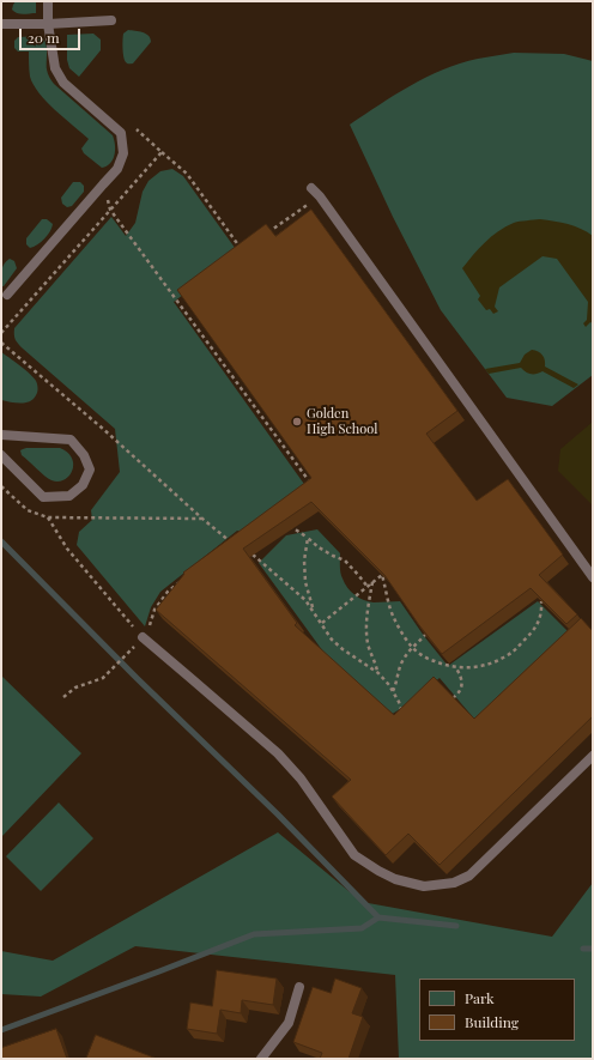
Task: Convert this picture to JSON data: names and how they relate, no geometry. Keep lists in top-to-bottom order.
{
  "places": ["Golden High School"],
  "legend": ["Park", "Building"],
  "scale_bar": "20 m"
}
